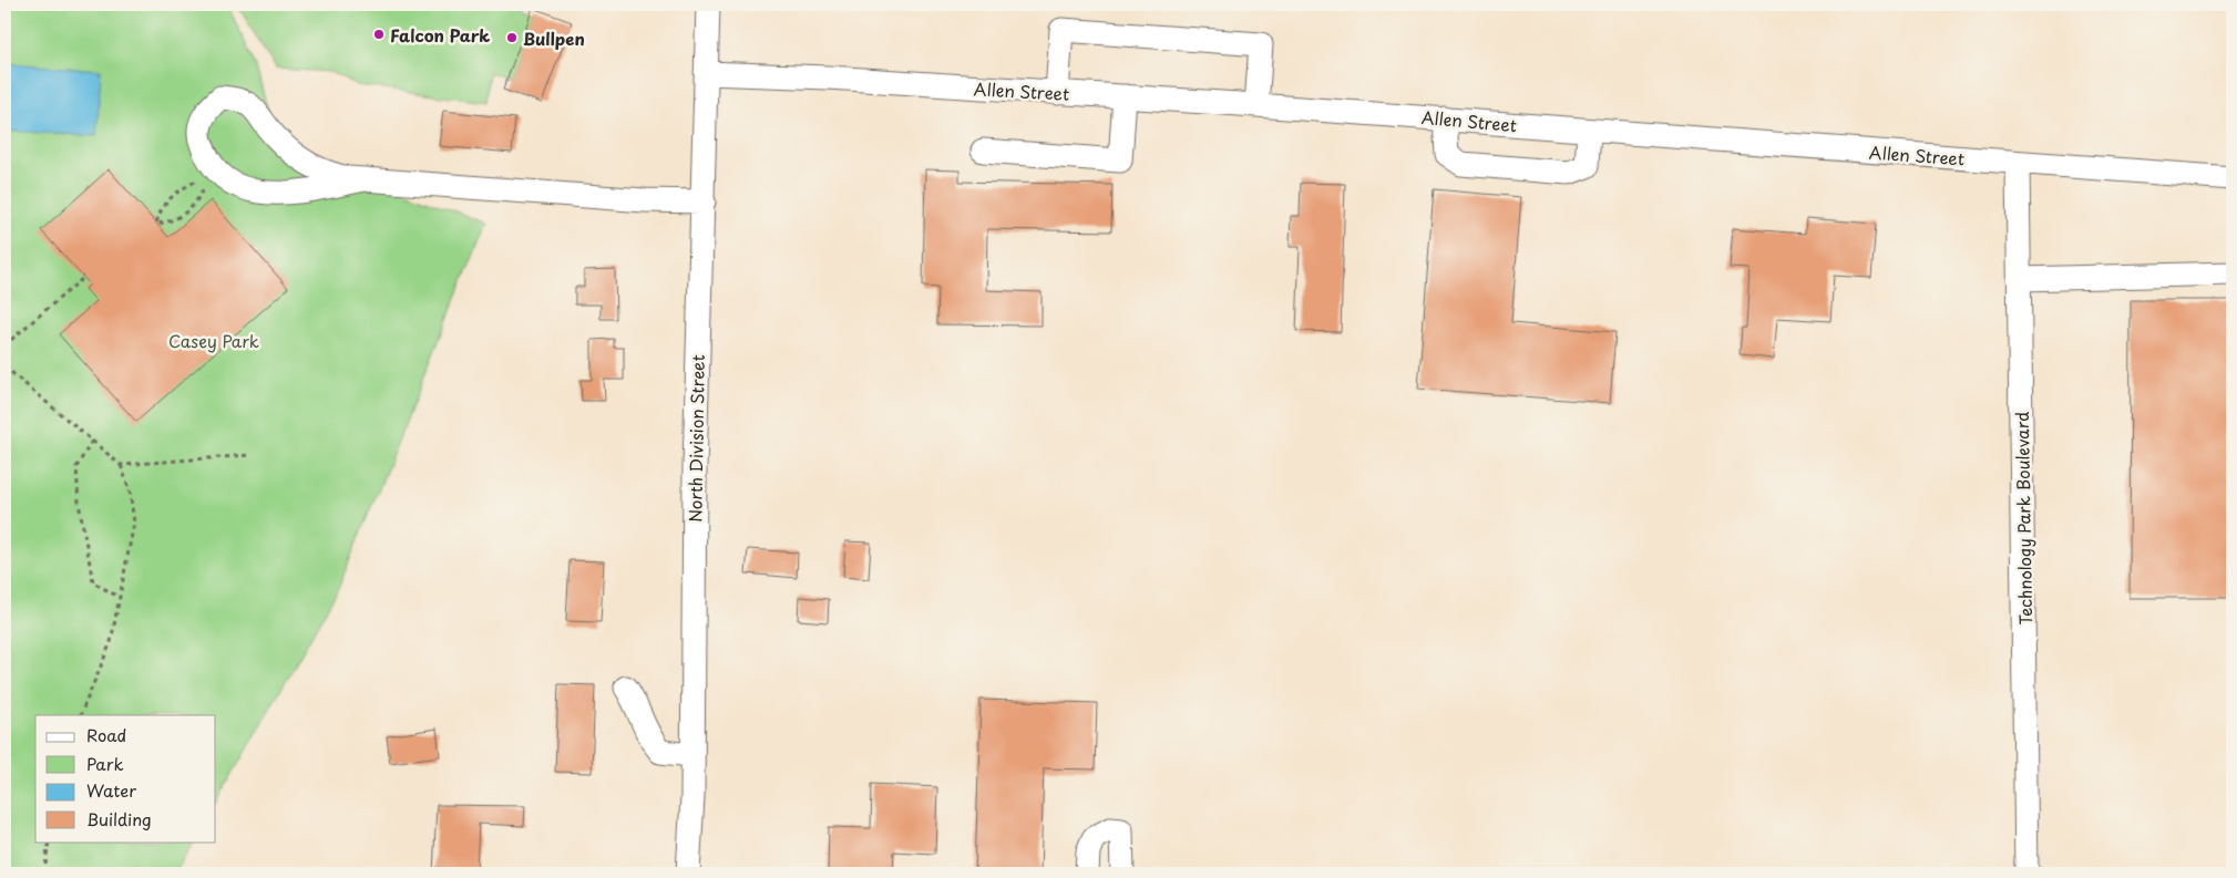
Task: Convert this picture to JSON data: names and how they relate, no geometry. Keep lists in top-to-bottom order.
{
  "streets": {
    "street": ["Allen Street", "North Division Street", "Technology Park Boulevard"]
  },
  "crossings": [
    ["Allen Street", "North Division Street"],
    ["Allen Street", "Technology Park Boulevard"]
  ],
  "parks": ["Casey Park"],
  "places": ["Falcon Park", "Bullpen"],
  "legend": [
    "Road",
    "Park",
    "Water",
    "Building"
  ]
}
